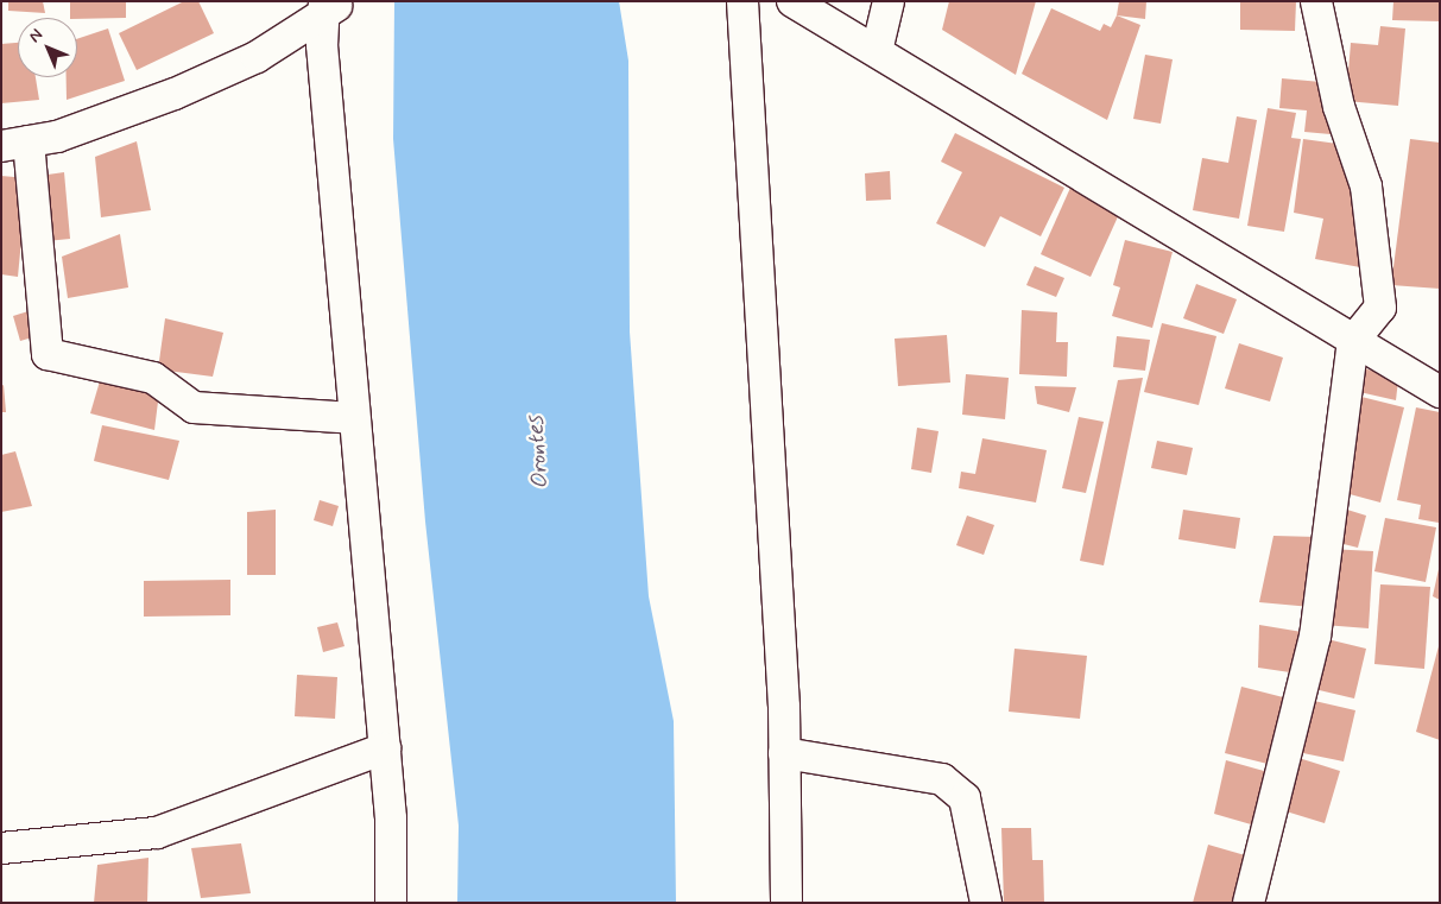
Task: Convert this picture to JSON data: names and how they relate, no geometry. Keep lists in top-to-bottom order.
{
  "water": ["Orontes"],
  "north": "top left"
}
